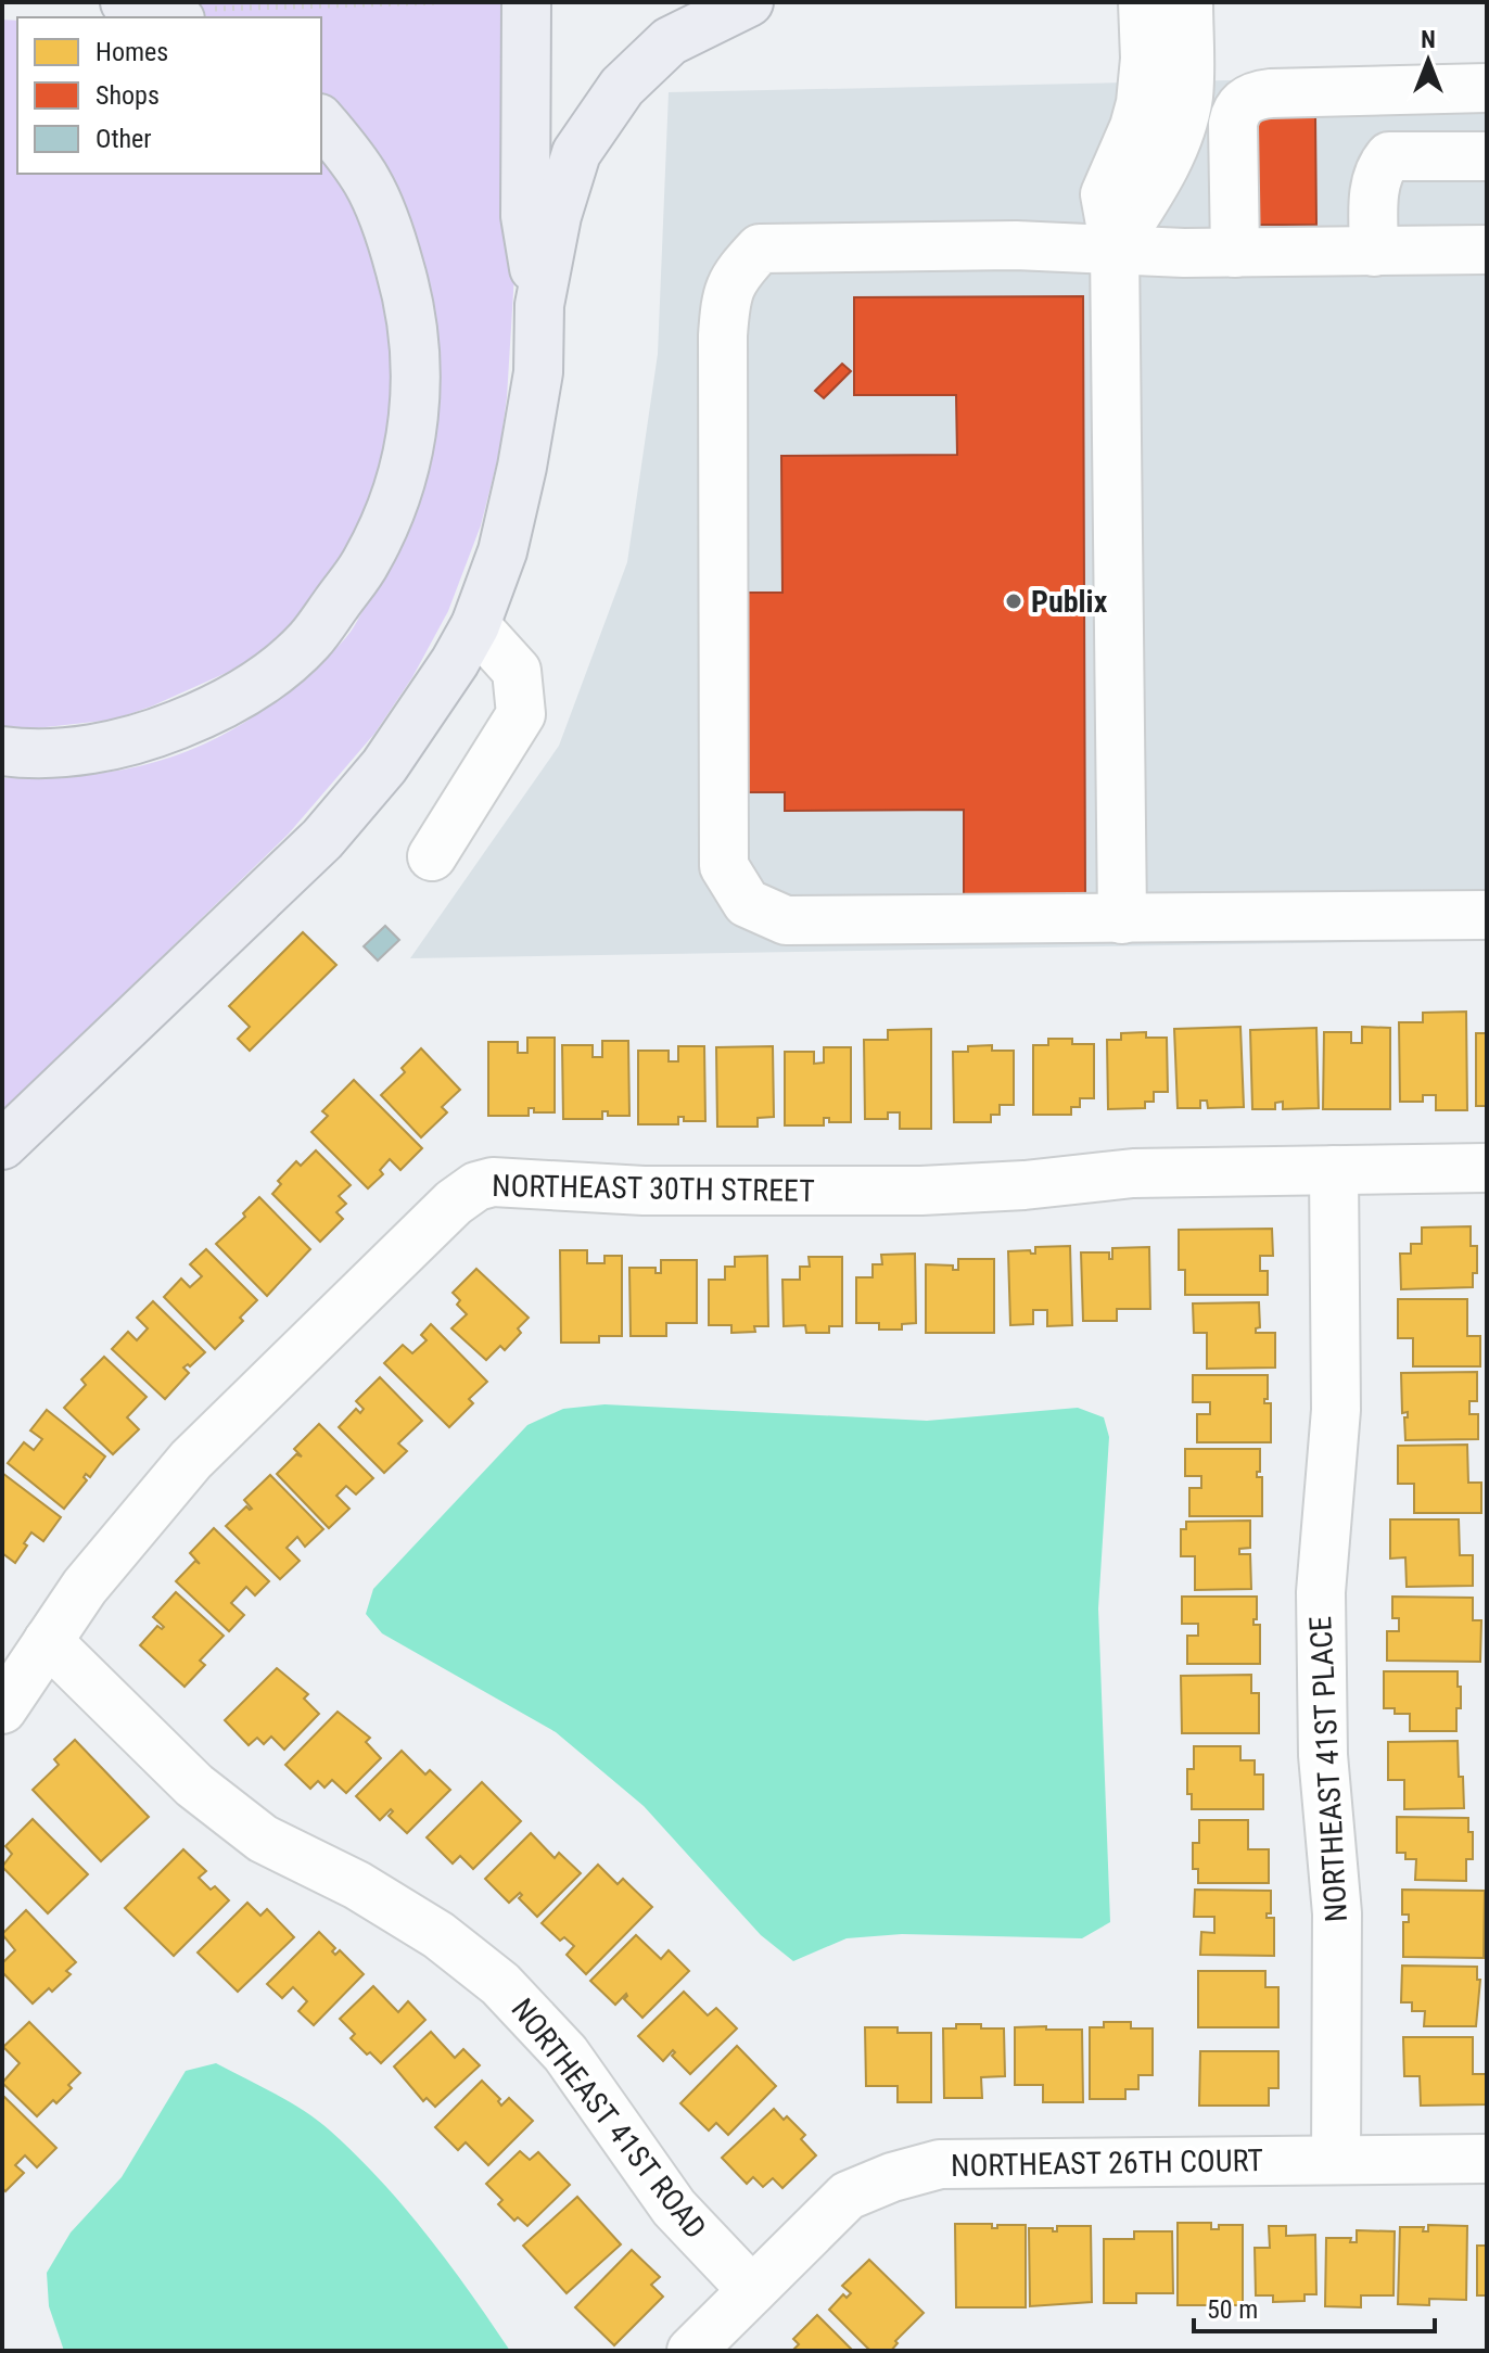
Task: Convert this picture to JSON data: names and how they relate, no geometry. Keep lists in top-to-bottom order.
{
  "streets": {
    "street": [
      "NORTHEAST 30TH STREET",
      "NORTHEAST 41ST PLACE",
      "NORTHEAST 41ST ROAD",
      "NORTHEAST 26TH COURT"
    ]
  },
  "crossings": [
    ["NORTHEAST 30TH STREET", "NORTHEAST 41ST PLACE"],
    ["NORTHEAST 30TH STREET", "NORTHEAST 41ST ROAD"],
    ["NORTHEAST 41ST PLACE", "NORTHEAST 26TH COURT"],
    ["NORTHEAST 41ST ROAD", "NORTHEAST 26TH COURT"]
  ],
  "places": ["Publix"],
  "legend": ["Homes", "Shops", "Other"],
  "scale_bar": "50 m",
  "north": "top"
}
